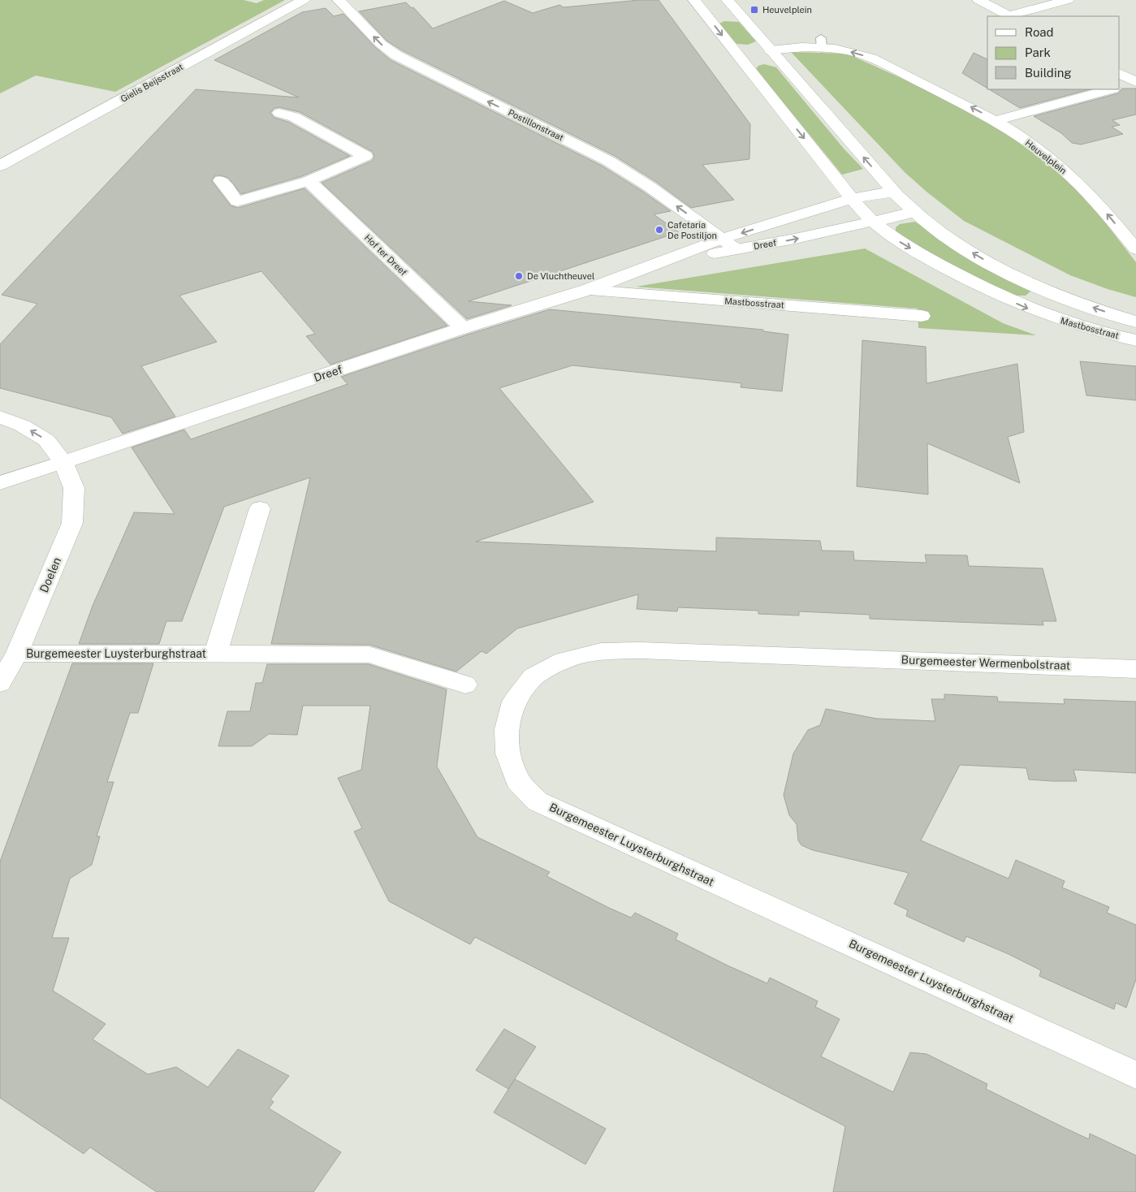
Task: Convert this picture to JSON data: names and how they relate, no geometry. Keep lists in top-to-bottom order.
{
  "streets": {
    "street": [
      "Gielis Beijsstraat",
      "Postillonstraat",
      "Heuvelplein",
      "Dreef",
      "Hof ter Dreef",
      "Mastbosstraat",
      "Doelen",
      "Burgemeester Luysterburghstraat",
      "Burgemeester Wermenbolstraat"
    ]
  },
  "crossings": [
    ["Postillonstraat", "Dreef"],
    ["Dreef", "Hof ter Dreef"],
    ["Dreef", "Mastbosstraat"],
    ["Dreef", "Doelen"],
    ["Doelen", "Burgemeester Luysterburghstraat"],
    ["Burgemeester Luysterburghstraat", "Burgemeester Wermenbolstraat"]
  ],
  "places": {
    "transit": ["Heuvelplein"],
    "other": ["Cafetaria De Postiljon", "De Vluchtheuvel"]
  },
  "legend": ["Road", "Park", "Building"]
}
